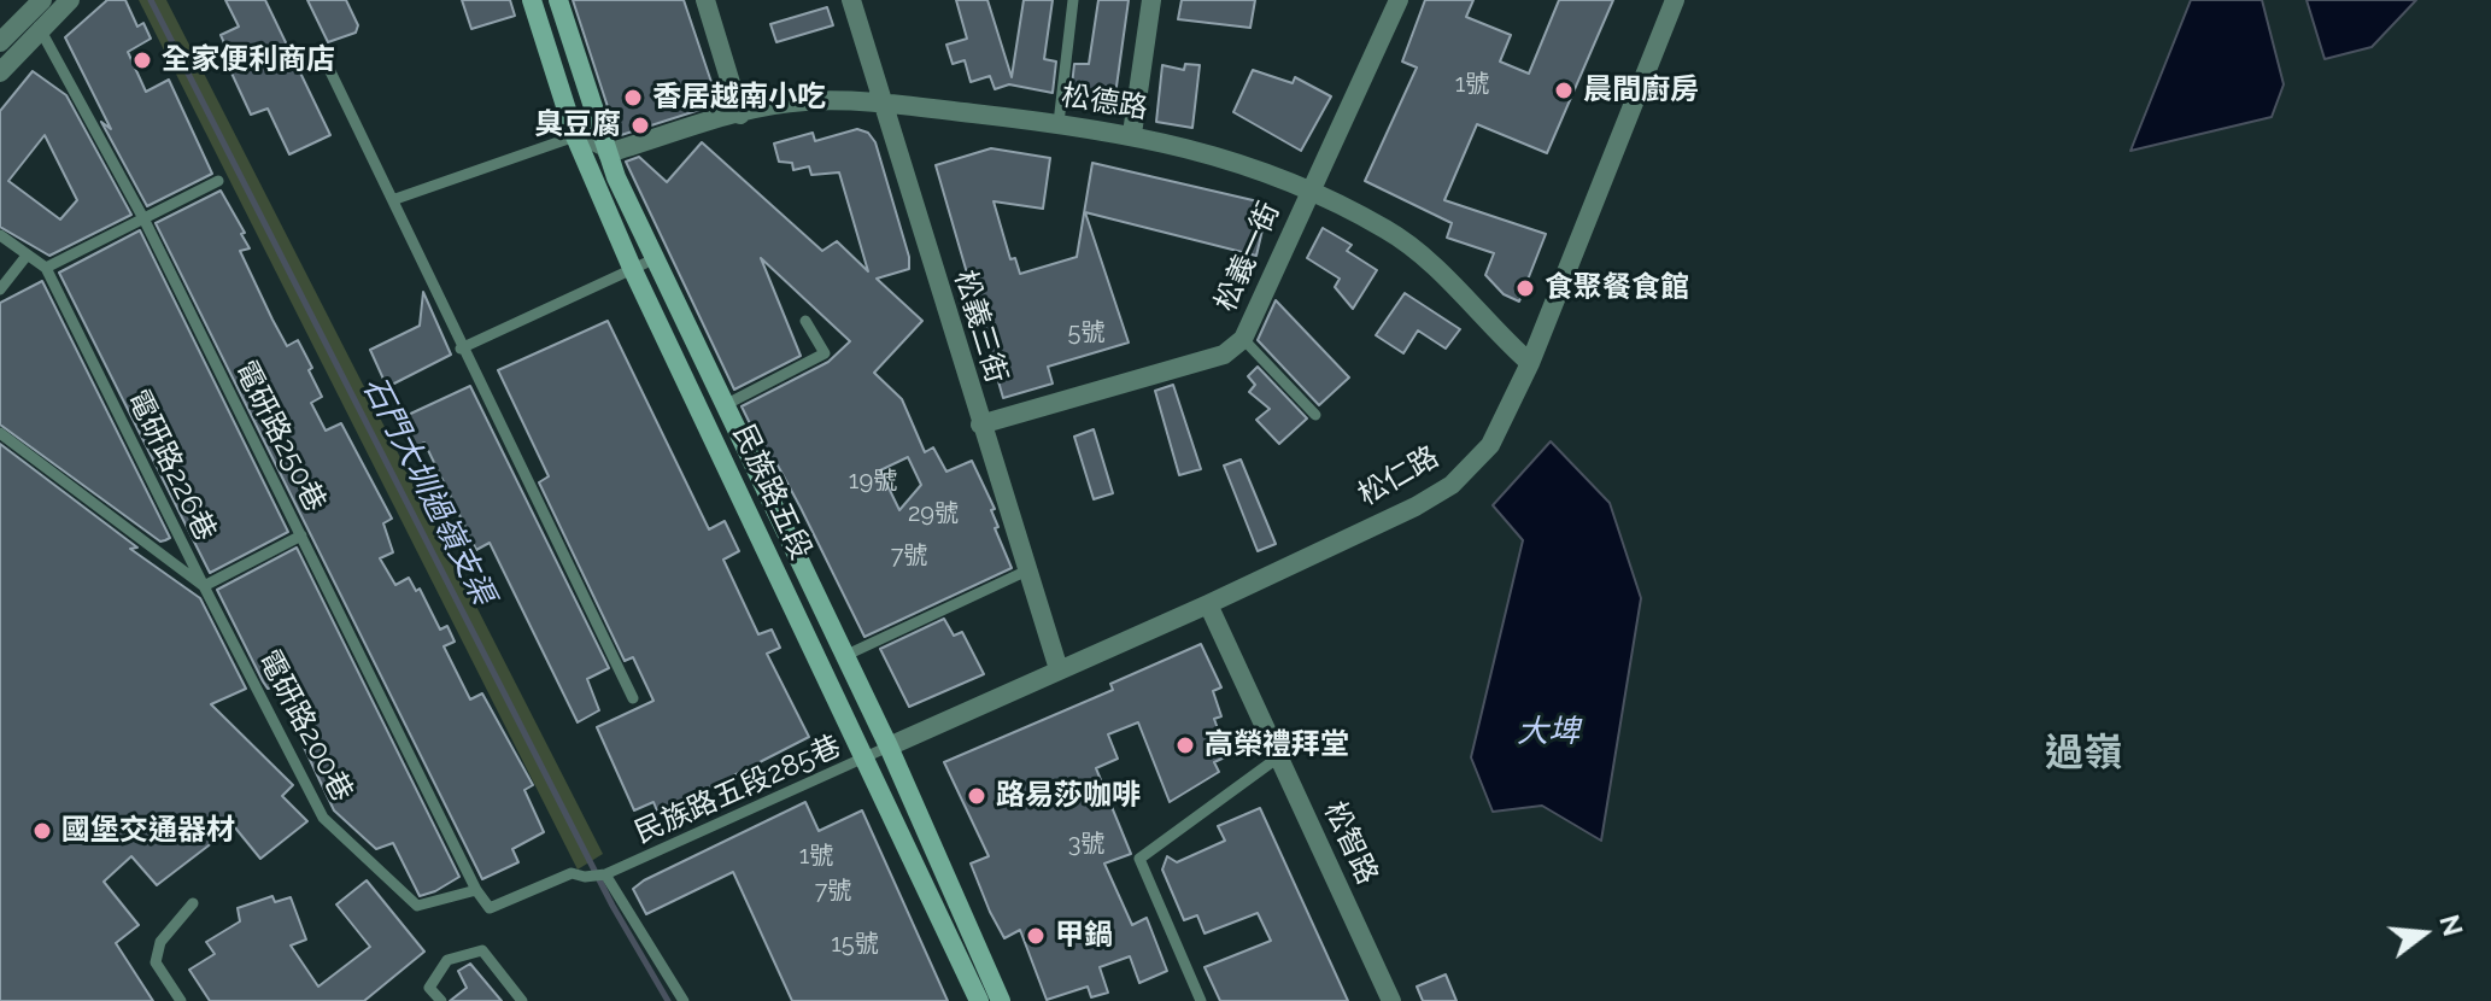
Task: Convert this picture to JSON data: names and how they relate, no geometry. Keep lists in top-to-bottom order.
{
  "streets": {
    "main road": ["民族路五段"],
    "street": [
      "松德路",
      "松義一街",
      "松義三街",
      "松仁路",
      "松智路"
    ],
    "lane": [
      "電研路250巷",
      "電研路226巷",
      "電研路200巷",
      "民族路五段285巷"
    ]
  },
  "crossings": [
    ["松德路", "松義一街"],
    ["松德路", "松義三街"],
    ["松德路", "松仁路"],
    ["松德路", "民族路五段"],
    ["松義一街", "松義三街"],
    ["松義三街", "松仁路"],
    ["電研路250巷", "電研路226巷"],
    ["電研路250巷", "電研路200巷"],
    ["電研路226巷", "電研路200巷"],
    ["松仁路", "民族路五段"],
    ["松仁路", "民族路五段285巷"],
    ["松仁路", "松智路"],
    ["民族路五段", "民族路五段285巷"],
    ["電研路200巷", "民族路五段285巷"]
  ],
  "districts": ["過嶺"],
  "water": ["石門大圳過嶺支渠", "大埤"],
  "places": [
    "全家便利商店",
    "晨間廚房",
    "香居越南小吃",
    "臭豆腐",
    "食聚餐食館",
    "高榮禮拜堂",
    "路易莎咖啡",
    "國堡交通器材",
    "甲鍋"
  ],
  "house_numbers": [
    "1號",
    "5號",
    "19號",
    "29號",
    "7號",
    "3號",
    "1號",
    "7號",
    "15號"
  ],
  "north": "right"
}
